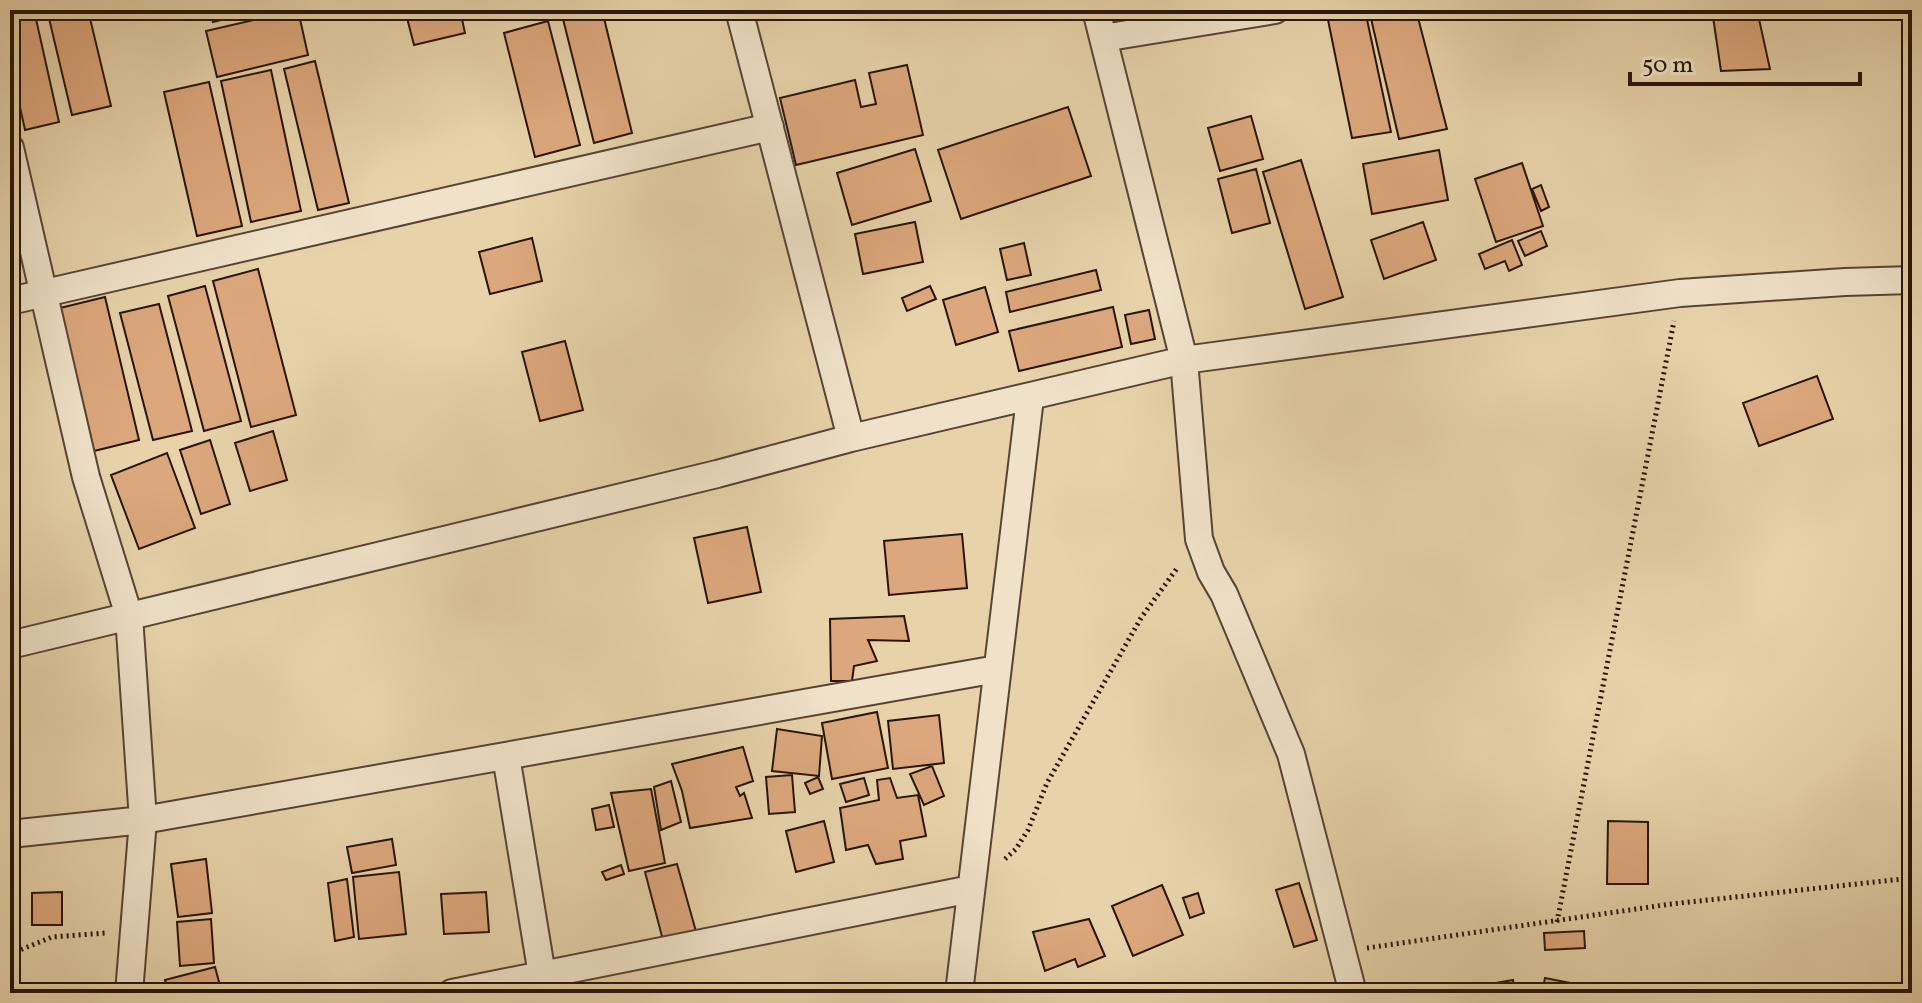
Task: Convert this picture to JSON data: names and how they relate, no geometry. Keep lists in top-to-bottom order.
{
  "scale_bar": "50 m"
}
